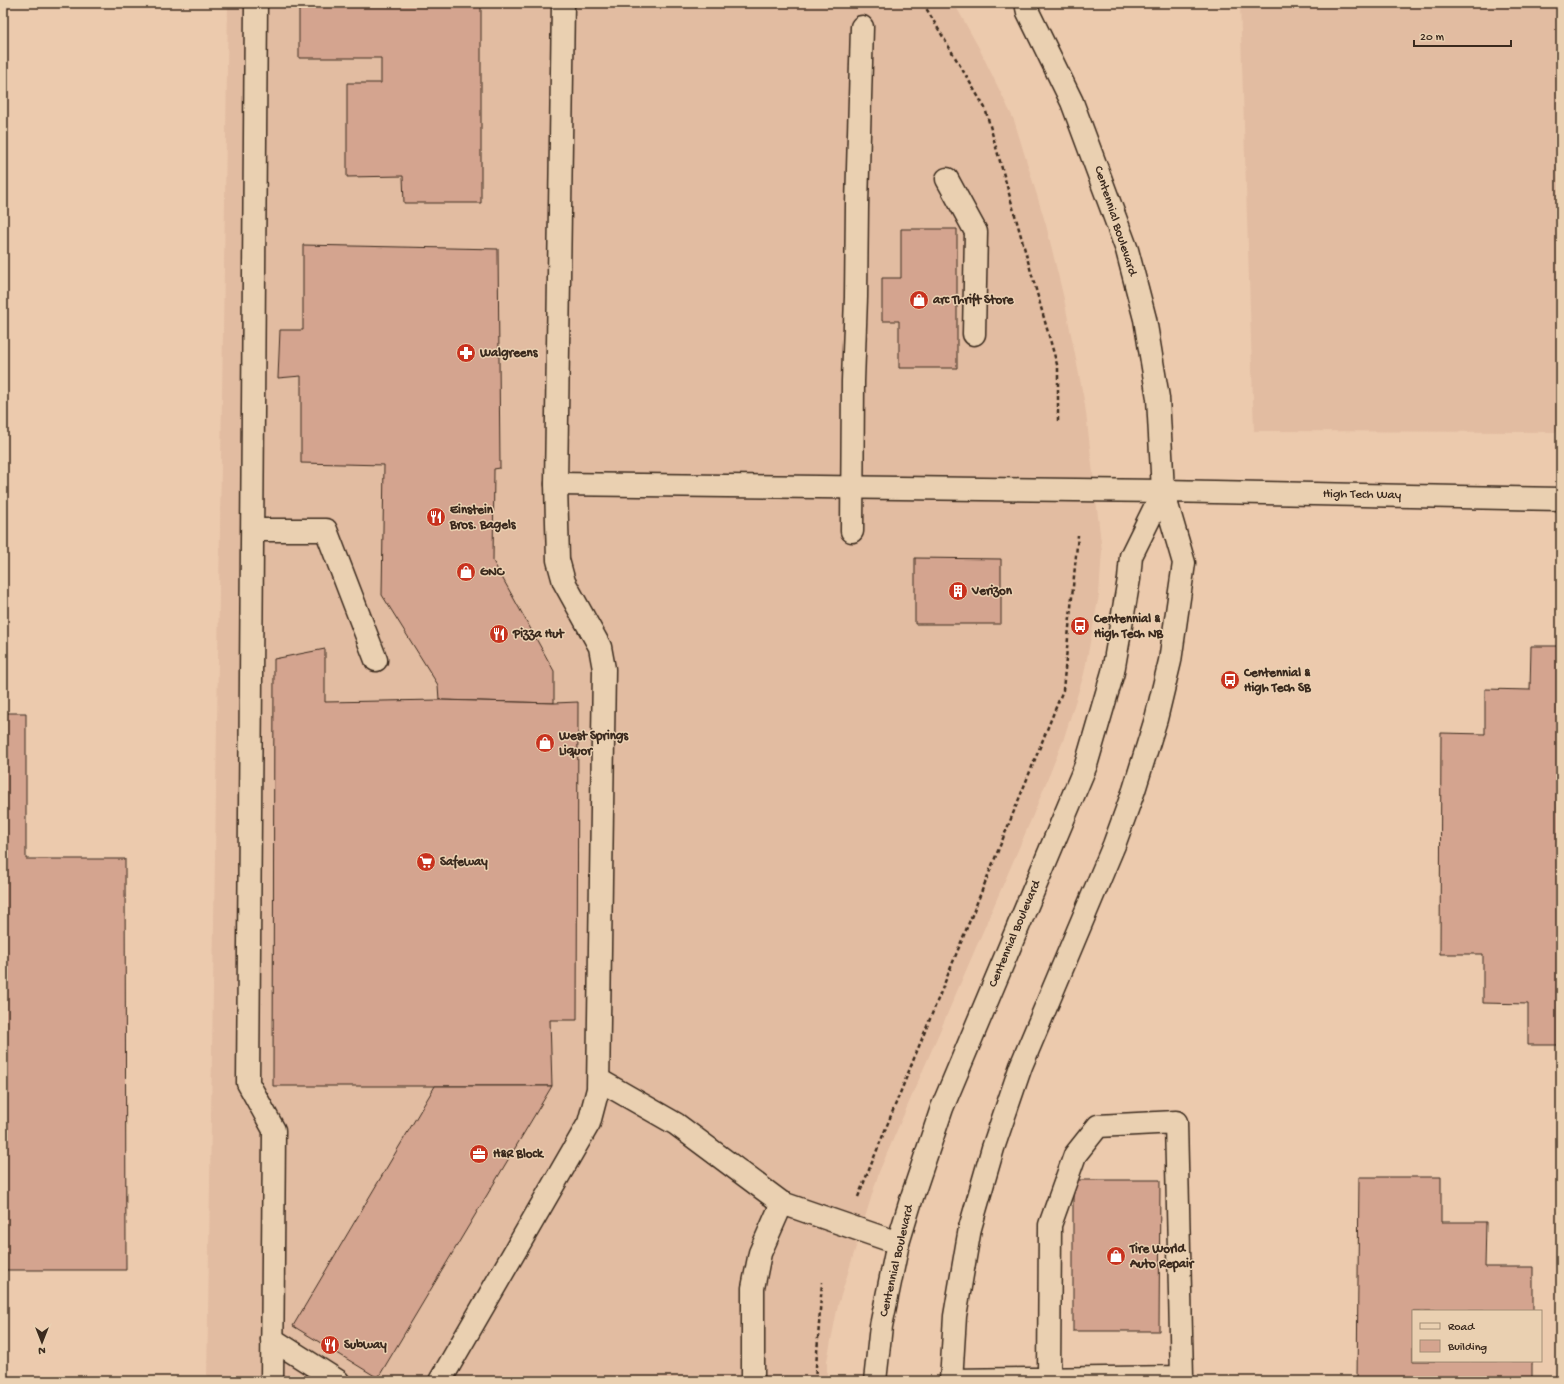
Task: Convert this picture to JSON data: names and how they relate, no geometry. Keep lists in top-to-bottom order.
{
  "streets": {
    "main road": ["Centennial Boulevard", "High Tech Way"]
  },
  "crossings": [
    ["Centennial Boulevard", "High Tech Way"]
  ],
  "places": {
    "shop": [
      "arc Thrift Store",
      "GNC",
      "West Springs Liquor",
      "Tire World Auto Repair"
    ],
    "pharmacy": ["Walgreens"],
    "restaurant": ["Einstein Bros. Bagels", "Pizza Hut", "Subway"],
    "building": ["Verizon"],
    "bus stop": ["Centennial & High Tech NB", "Centennial & High Tech SB"],
    "supermarket": ["Safeway"],
    "office": ["H&R Block"]
  },
  "legend": ["Road", "Building"],
  "scale_bar": "20 m",
  "north": "bottom"
}
